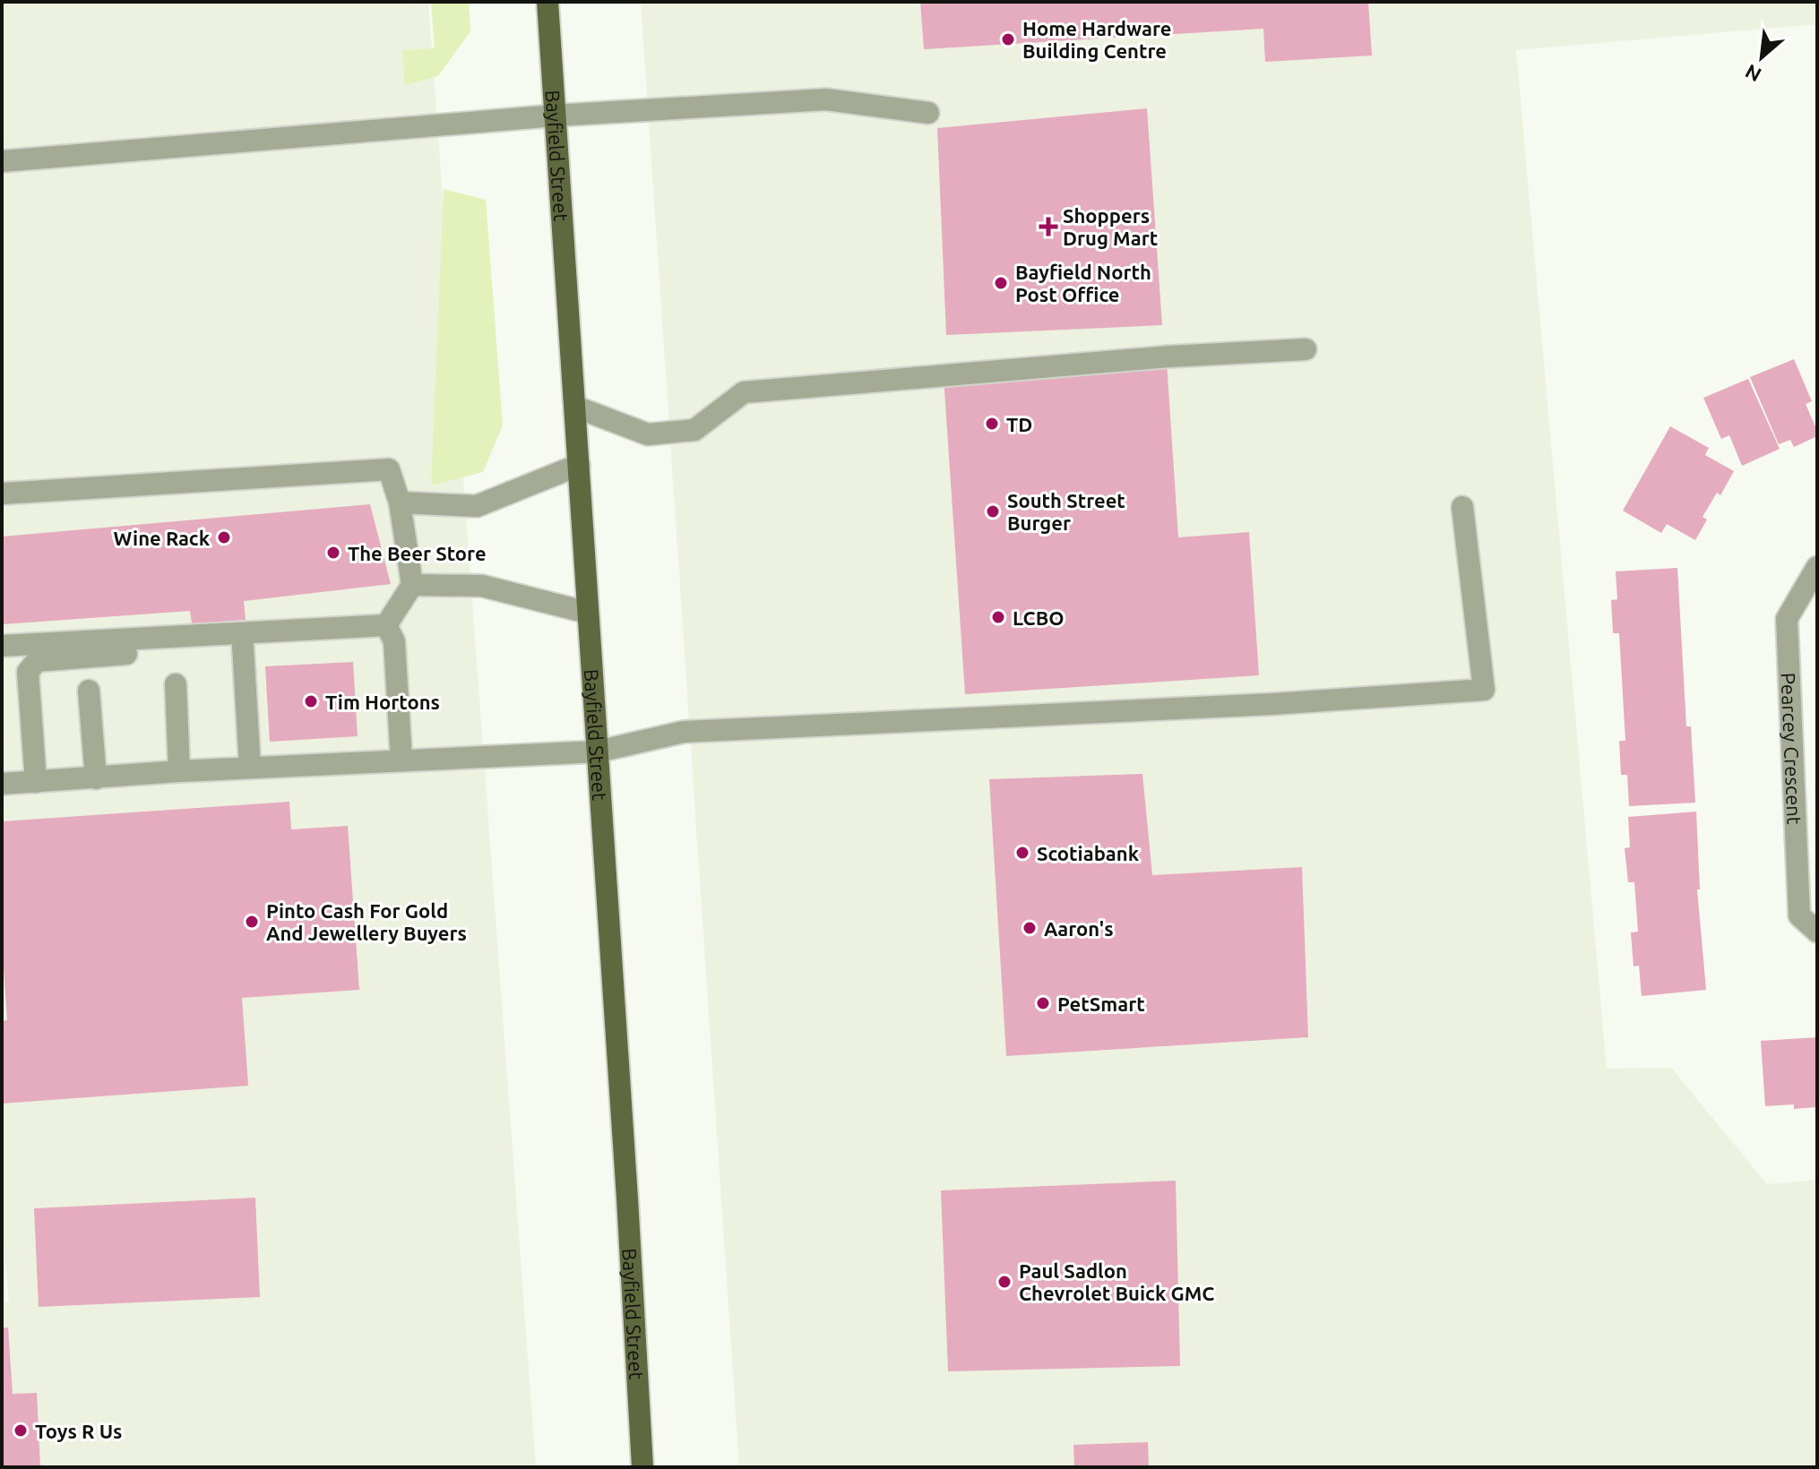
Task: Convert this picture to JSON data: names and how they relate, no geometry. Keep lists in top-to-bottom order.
{
  "streets": {
    "main road": ["Bayfield Street"],
    "street": ["Pearcey Crescent"]
  },
  "places": {
    "other": [
      "Home Hardware Building Centre",
      "Bayfield North Post Office",
      "TD",
      "South Street Burger",
      "Wine Rack",
      "The Beer Store",
      "LCBO",
      "Tim Hortons",
      "Scotiabank",
      "Pinto Cash For Gold And Jewellery Buyers",
      "Aaron's",
      "PetSmart",
      "Paul Sadlon Chevrolet Buick GMC",
      "Toys R Us"
    ],
    "health": ["Shoppers Drug Mart"]
  },
  "north": "bottom left"
}
